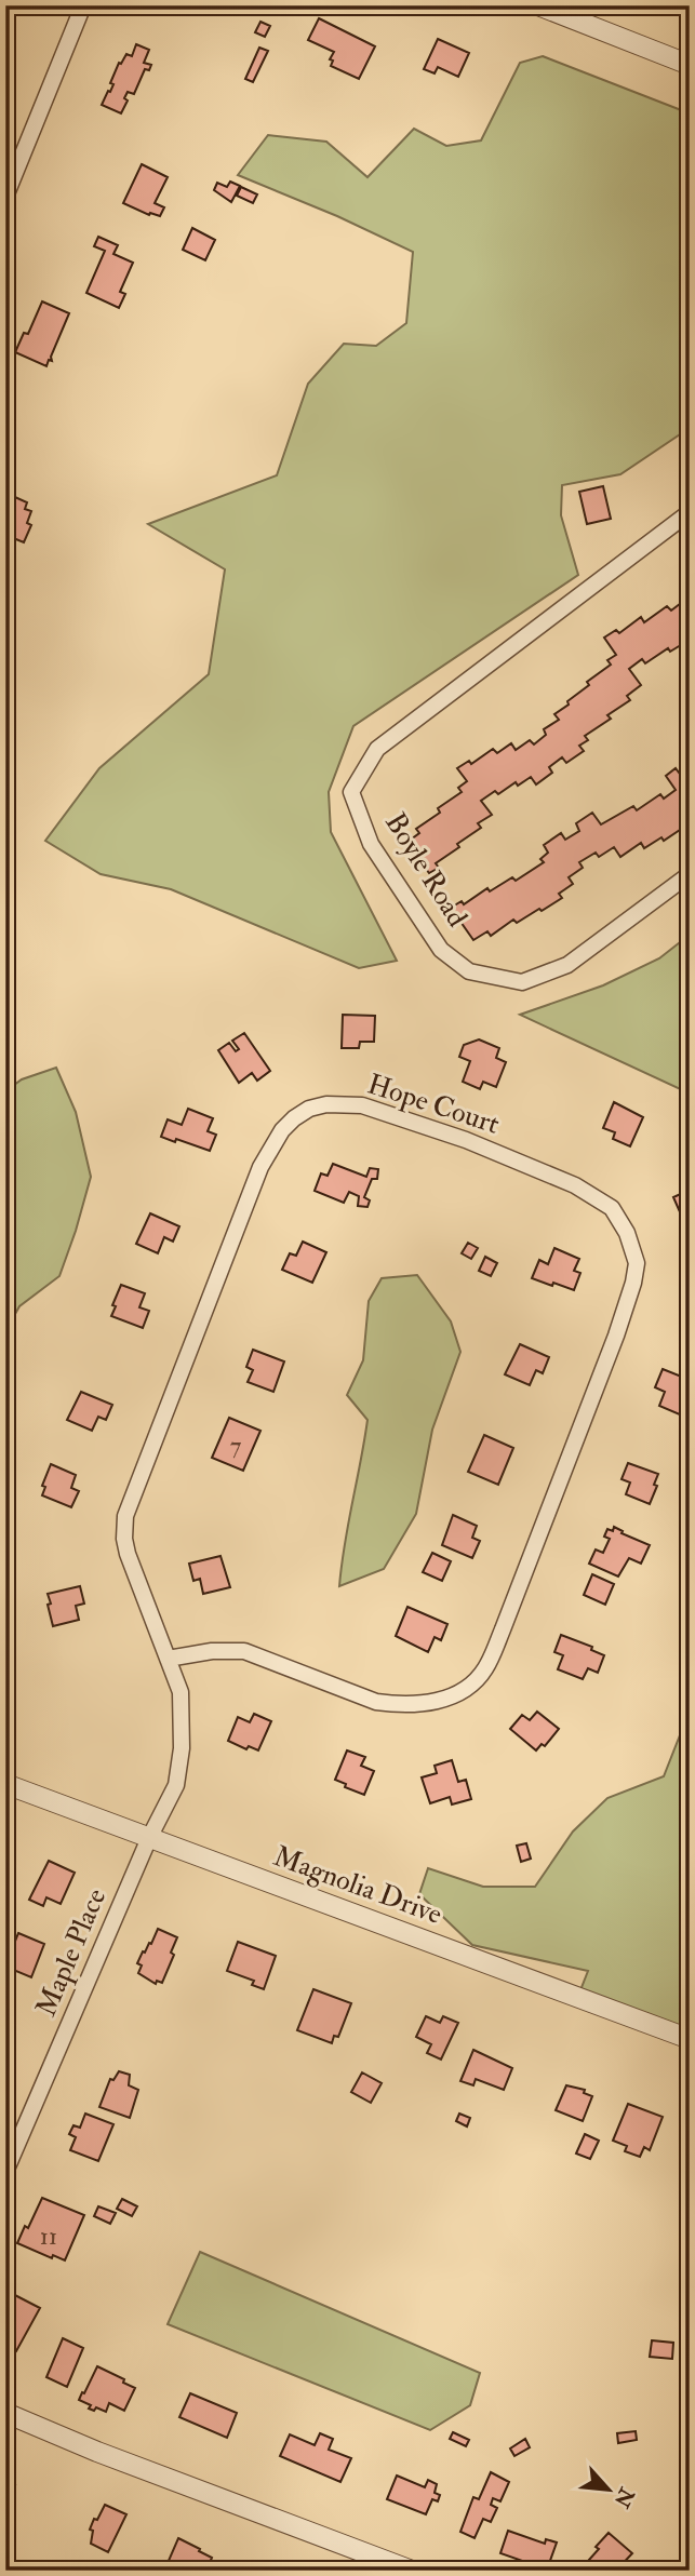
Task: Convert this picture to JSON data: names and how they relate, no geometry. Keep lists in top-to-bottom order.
{
  "streets": {
    "street": [
      "Boyle Road",
      "Hope Court",
      "Magnolia Drive",
      "Maple Place"
    ]
  },
  "crossings": [
    ["Hope Court", "Magnolia Drive"],
    ["Hope Court", "Maple Place"],
    ["Magnolia Drive", "Maple Place"]
  ],
  "house_numbers": ["7", "11"],
  "north": "bottom right"
}
